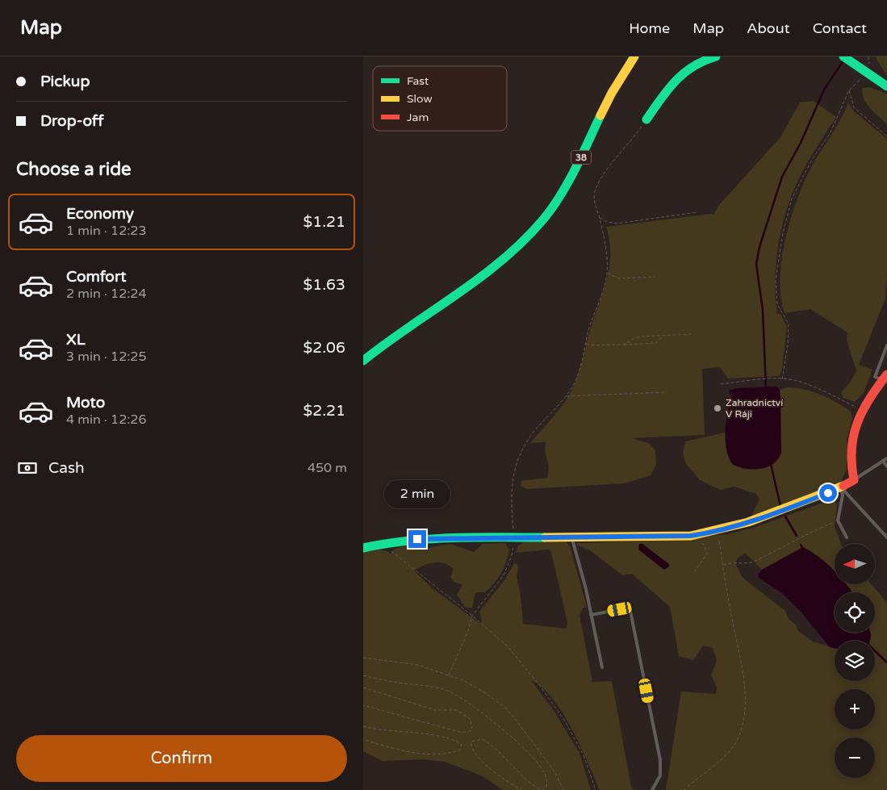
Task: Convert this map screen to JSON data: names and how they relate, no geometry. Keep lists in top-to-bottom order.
{
  "streets": {
    "street": ["38"]
  },
  "places": ["Zahradnictví V Ráji"],
  "legend": ["Fast", "Slow", "Jam"],
  "north": "left",
  "page": {
    "header": "Map",
    "nav": [
      "Home",
      "Map",
      "About",
      "Contact"
    ],
    "banner": ["Pickup", "Drop-off"],
    "heading": "Choose a ride",
    "list": [
      {
        "name": "Economy",
        "note": "1 min · 12:23",
        "value": "$1.21"
      },
      {
        "name": "Comfort",
        "note": "2 min · 12:24",
        "value": "$1.63"
      },
      {
        "name": "XL",
        "note": "3 min · 12:25",
        "value": "$2.06"
      },
      {
        "name": "Moto",
        "note": "4 min · 12:26",
        "value": "$2.21"
      }
    ],
    "pay": ["Cash", "450 m"],
    "bubble": "2 min",
    "map_buttons": ["+", "−"],
    "buttons": "Confirm"
  }
}
